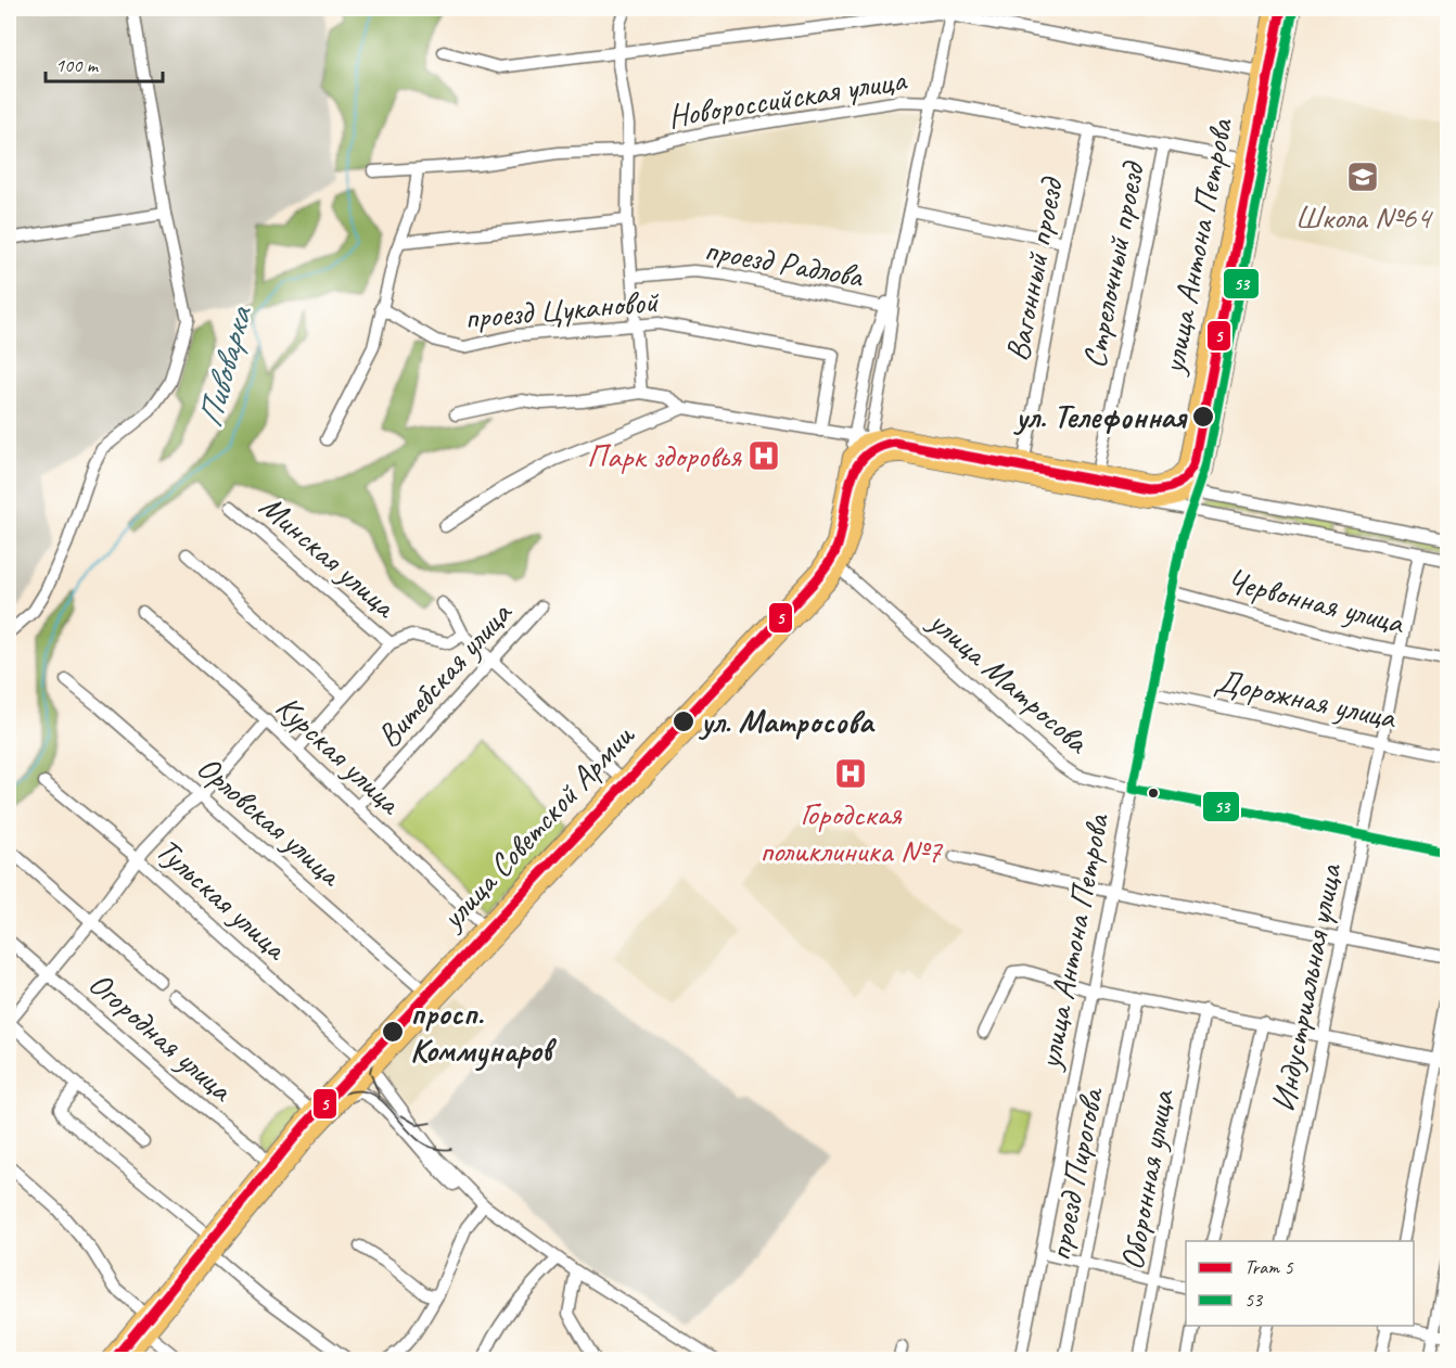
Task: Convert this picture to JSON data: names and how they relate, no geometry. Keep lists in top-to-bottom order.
{
  "streets": {
    "main road": ["улица Антона Петрова", "улица Советской Армии"],
    "street": [
      "Новороссийская улица",
      "проезд Радлова",
      "Стрелочный проезд",
      "Вагонный проезд",
      "проезд Цукановой",
      "Минская улица",
      "Червонная улица",
      "Витебская улица",
      "улица Матросова",
      "Дорожная улица",
      "Курская улица",
      "Орловская улица",
      "Тульская улица",
      "Индустриальная улица",
      "Огородная улица",
      "проезд Пирогова",
      "Оборонная улица"
    ]
  },
  "crossings": [
    ["Новороссийская улица", "улица Антона Петрова"],
    ["Новороссийская улица", "Стрелочный проезд"],
    ["Новороссийская улица", "Вагонный проезд"],
    ["Новороссийская улица", "улица Советской Армии"],
    ["улица Антона Петрова", "Червонная улица"],
    ["улица Антона Петрова", "улица Матросова"],
    ["улица Антона Петрова", "Дорожная улица"],
    ["проезд Радлова", "улица Советской Армии"],
    ["Минская улица", "Витебская улица"],
    ["Минская улица", "улица Советской Армии"],
    ["Червонная улица", "Индустриальная улица"],
    ["Витебская улица", "Курская улица"],
    ["улица Матросова", "улица Советской Армии"],
    ["улица Матросова", "Индустриальная улица"],
    ["Дорожная улица", "Индустриальная улица"],
    ["Курская улица", "улица Советской Армии"],
    ["Орловская улица", "улица Советской Армии"],
    ["улица Советской Армии", "Тульская улица"],
    ["улица Советской Армии", "Огородная улица"]
  ],
  "water": ["Пивоварка"],
  "places": {
    "school or university": ["Школа №64"],
    "other": ["ул. Телефонная", "ул. Матросова", "просп. Коммунаров"],
    "hospital": ["Парк здоровья", "Городская поликлиника №7"]
  },
  "lines": ["tram line 5", "transit line 53"],
  "legend": ["Tram 5", "53"],
  "scale_bar": "100 m"
}
